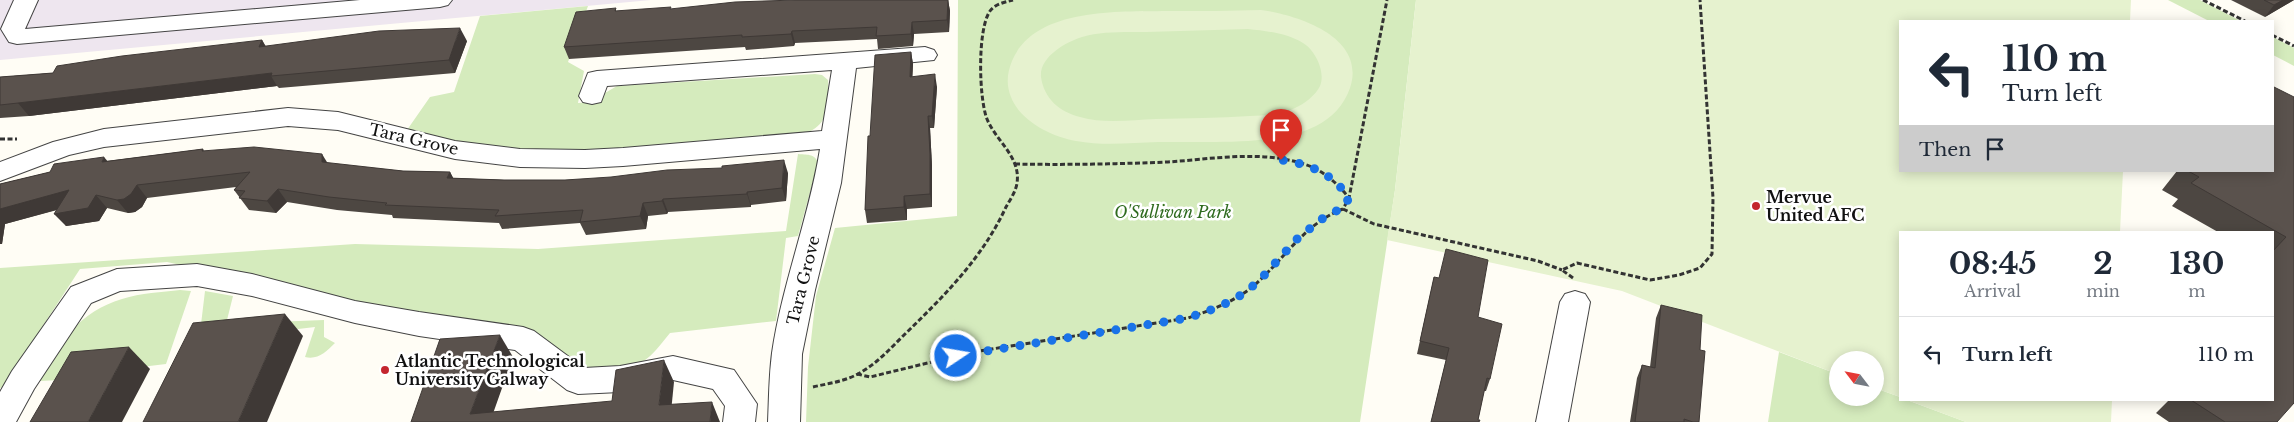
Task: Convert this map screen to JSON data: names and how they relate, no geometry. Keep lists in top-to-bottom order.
{
  "streets": {
    "street": ["Tara Grove"]
  },
  "parks": ["O'Sullivan Park"],
  "places": ["Mervue United AFC", "Atlantic Technological University Galway"],
  "north": "top left",
  "page": {
    "turn": ["110 m", "Turn left"],
    "then": "Then",
    "eta": [
      "08:45",
      "Arrival",
      "2",
      "min",
      "130",
      "m"
    ],
    "list": [
      {
        "name": "Turn left",
        "value": "110 m"
      }
    ]
  }
}
